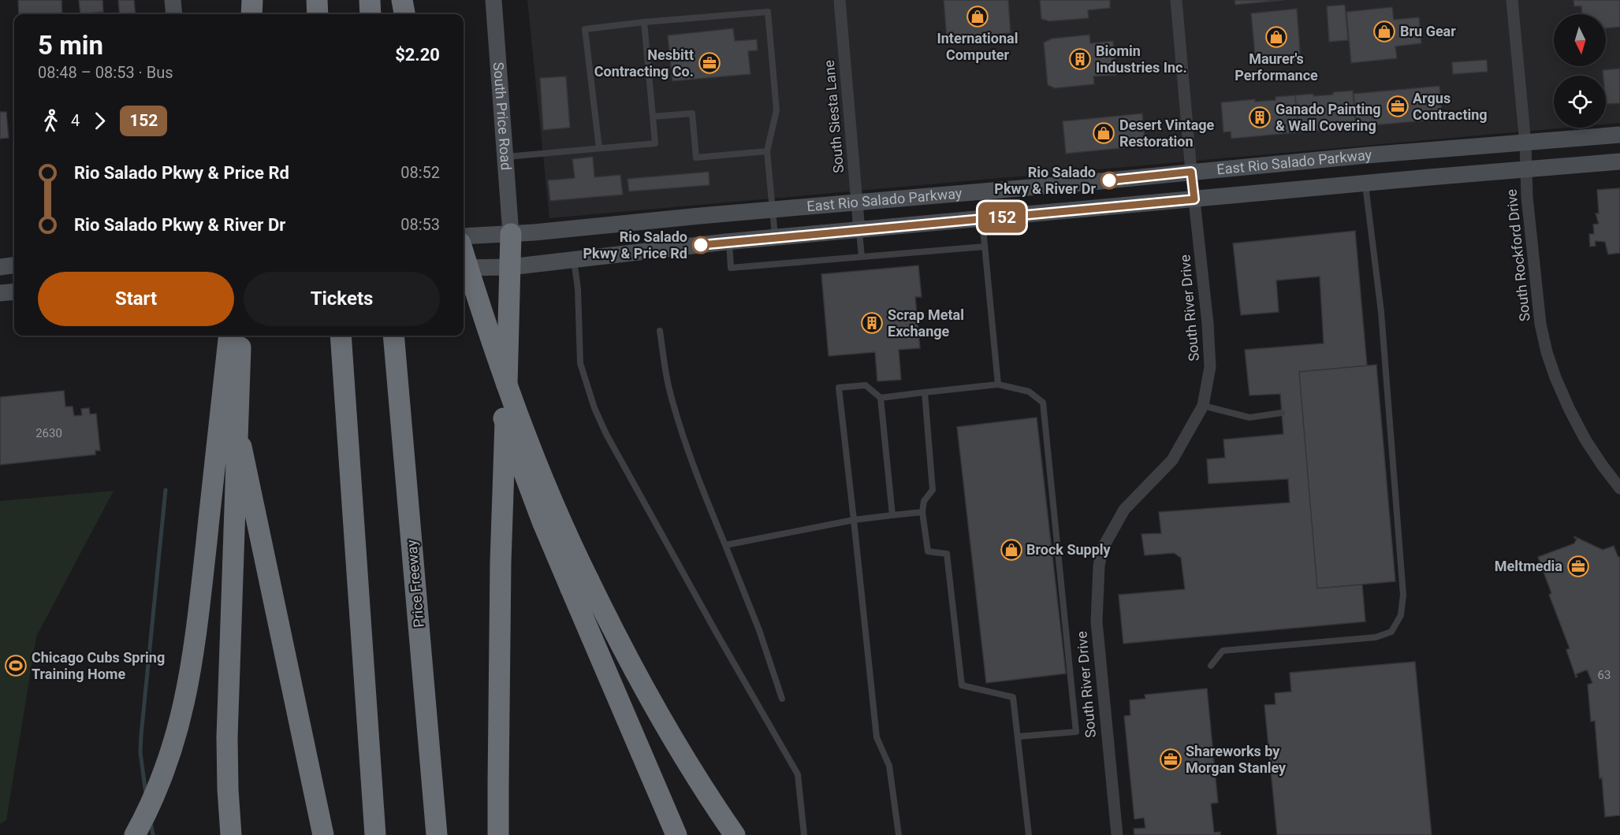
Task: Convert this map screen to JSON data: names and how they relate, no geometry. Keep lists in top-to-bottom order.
{
  "streets": {
    "highway": ["Price Freeway"],
    "main road": ["South Price Road", "East Rio Salado Parkway"],
    "street": ["South Siesta Lane", "South Rockford Drive", "South River Drive"]
  },
  "crossings": [
    ["South Siesta Lane", "East Rio Salado Parkway"],
    ["South Price Road", "East Rio Salado Parkway"],
    ["East Rio Salado Parkway", "South Rockford Drive"],
    ["East Rio Salado Parkway", "South River Drive"]
  ],
  "places": {
    "shop": [
      "International Computer",
      "Bru Gear",
      "Maurer's Performance",
      "Desert Vintage Restoration",
      "Brock Supply"
    ],
    "building": ["Biomin Industries Inc.", "Ganado Painting & Wall Covering", "Scrap Metal Exchange"],
    "office": [
      "Nesbitt Contracting Co.",
      "Argus Contracting",
      "Meltmedia",
      "Shareworks by Morgan Stanley"
    ],
    "other": ["Rio Salado Pkwy & River Dr", "Rio Salado Pkwy & Price Rd"],
    "sports": ["Chicago Cubs Spring Training Home"]
  },
  "lines": ["bus line 152"],
  "house_numbers": ["2630", "63"],
  "north": "bottom",
  "page": {
    "on_map": "152",
    "heading": ["5 min", "08:48 – 08:53 · Bus", "$2.20"],
    "legs": ["4", "152"],
    "list": [
      {
        "name": "Rio Salado Pkwy & Price Rd",
        "value": "08:52"
      },
      {
        "name": "Rio Salado Pkwy & River Dr",
        "value": "08:53"
      }
    ],
    "buttons": ["Start", "Tickets"]
  }
}
